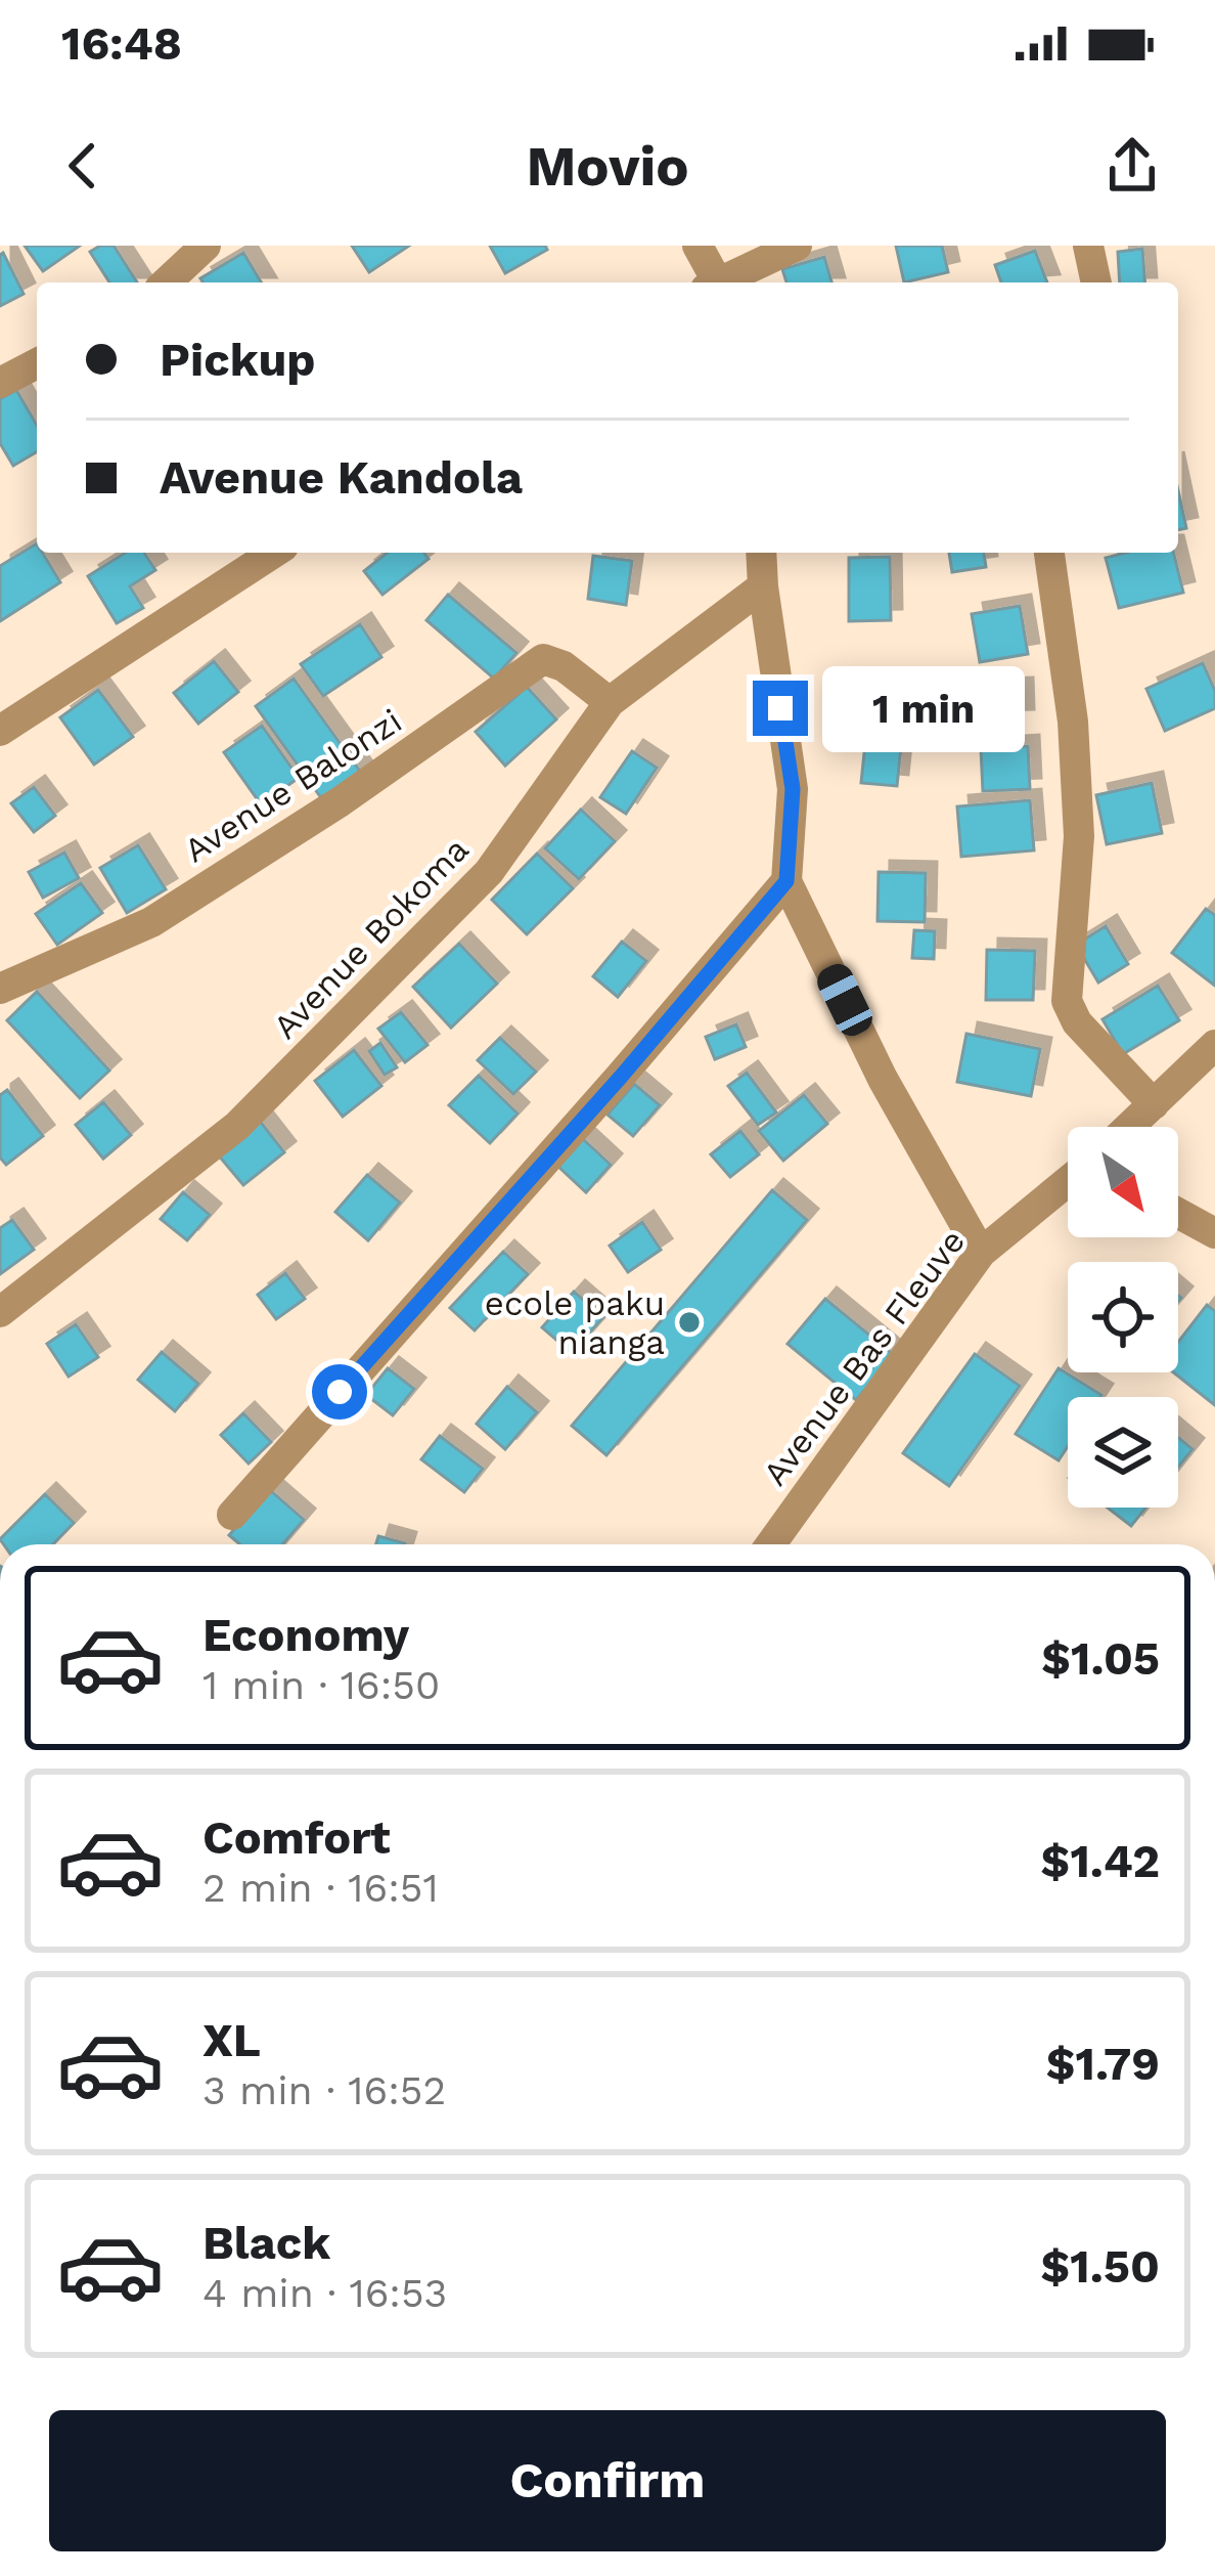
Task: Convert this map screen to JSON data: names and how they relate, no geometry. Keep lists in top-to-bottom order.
{
  "streets": {
    "street": ["Avenue Balonzi", "Avenue Bokoma", "Avenue Bas Fleuve"]
  },
  "crossings": [
    ["Avenue Balonzi", "Avenue Bokoma"]
  ],
  "places": ["ecole paku nianga"],
  "north": "bottom right",
  "page": {
    "status": "16:48",
    "header": "Movio",
    "banner": ["Pickup", "Avenue Kandola"],
    "bubble": "1 min",
    "list": [
      {
        "name": "Economy",
        "note": "1 min · 16:50",
        "value": "$1.05"
      },
      {
        "name": "Comfort",
        "note": "2 min · 16:51",
        "value": "$1.42"
      },
      {
        "name": "XL",
        "note": "3 min · 16:52",
        "value": "$1.79"
      },
      {
        "name": "Black",
        "note": "4 min · 16:53",
        "value": "$1.50"
      }
    ],
    "buttons": "Confirm"
  }
}
